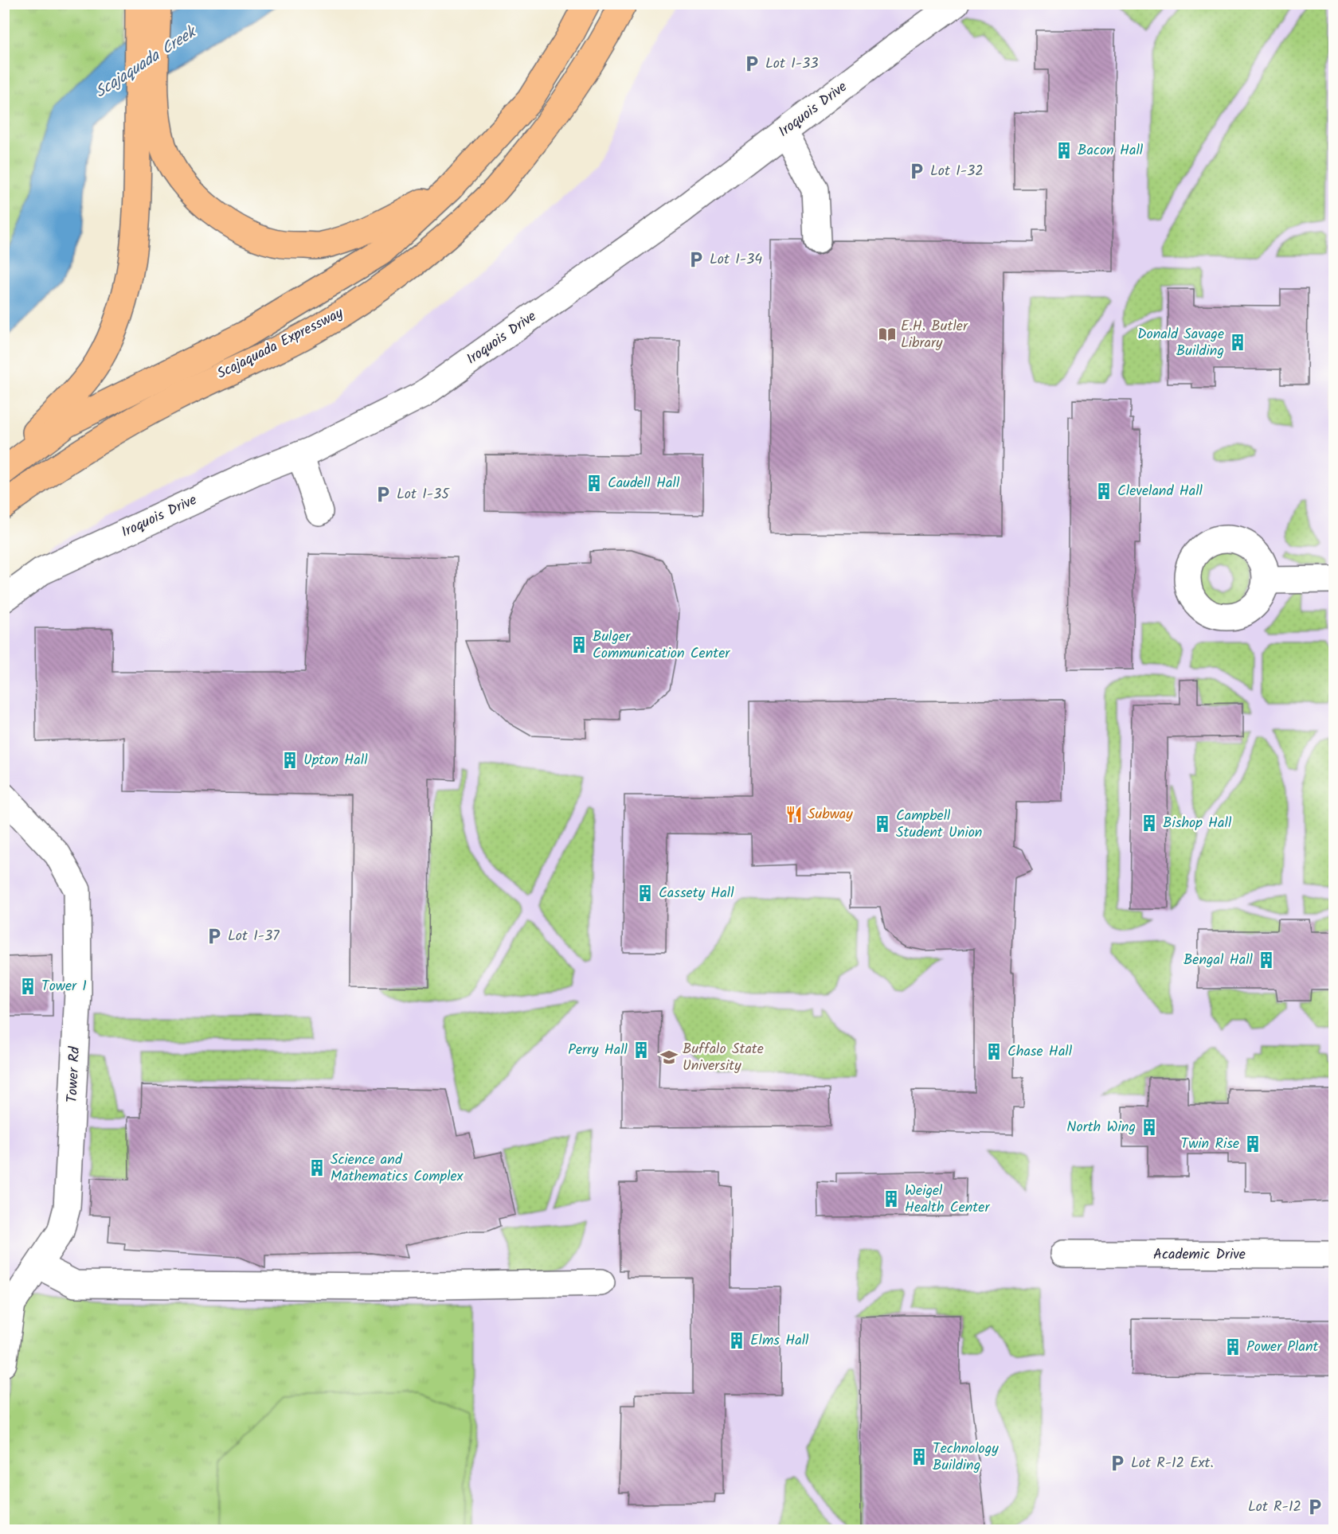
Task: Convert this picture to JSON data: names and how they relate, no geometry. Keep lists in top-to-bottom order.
{
  "streets": {
    "highway": ["Scajaquada Expressway"],
    "street": ["Iroquois Drive", "Tower Rd", "Academic Drive"]
  },
  "water": ["Scajaquada Creek"],
  "places": {
    "parking": [
      "Lot I-33",
      "Lot I-32",
      "Lot I-34",
      "Lot I-35",
      "Lot I-37",
      "Lot R-12 Ext.",
      "Lot R-12"
    ],
    "building": [
      "Bacon Hall",
      "Donald Savage Building",
      "Caudell Hall",
      "Cleveland Hall",
      "Bulger Communication Center",
      "Upton Hall",
      "Bishop Hall",
      "Campbell Student Union",
      "Cassety Hall",
      "Bengal Hall",
      "Tower 1",
      "Perry Hall",
      "Chase Hall",
      "North Wing",
      "Twin Rise",
      "Science and Mathematics Complex",
      "Weigel Health Center",
      "Elms Hall",
      "Power Plant",
      "Technology Building"
    ],
    "library": ["E.H. Butler Library"],
    "restaurant": ["Subway"],
    "school or university": ["Buffalo State University"]
  }
}
